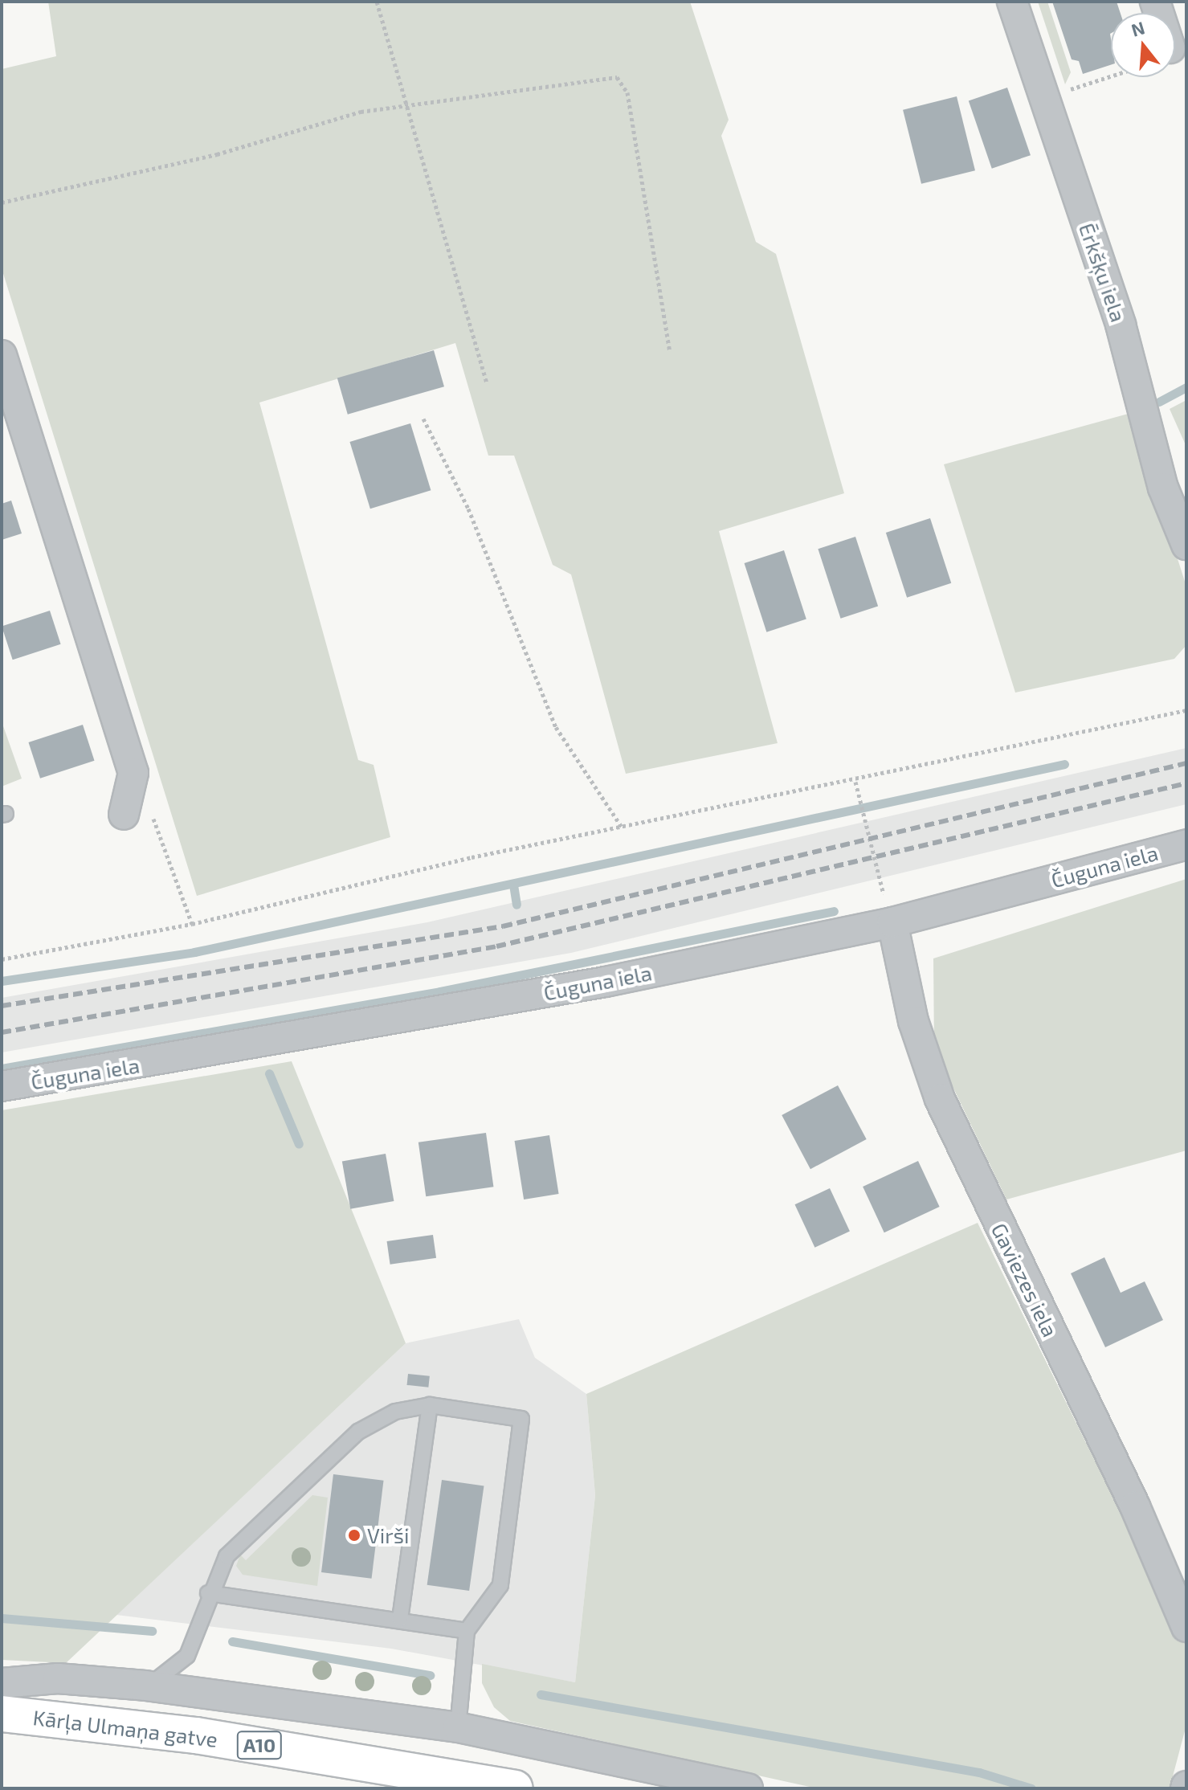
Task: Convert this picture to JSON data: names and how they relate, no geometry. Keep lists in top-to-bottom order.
{
  "streets": {
    "highway": ["Kārļa Ulmaņa gatve", "A10"],
    "street": ["Ērkšķu iela", "Čuguna iela", "Gaviezes iela"]
  },
  "crossings": [
    ["Čuguna iela", "Gaviezes iela"]
  ],
  "places": ["Virši"],
  "north": "top"
}
